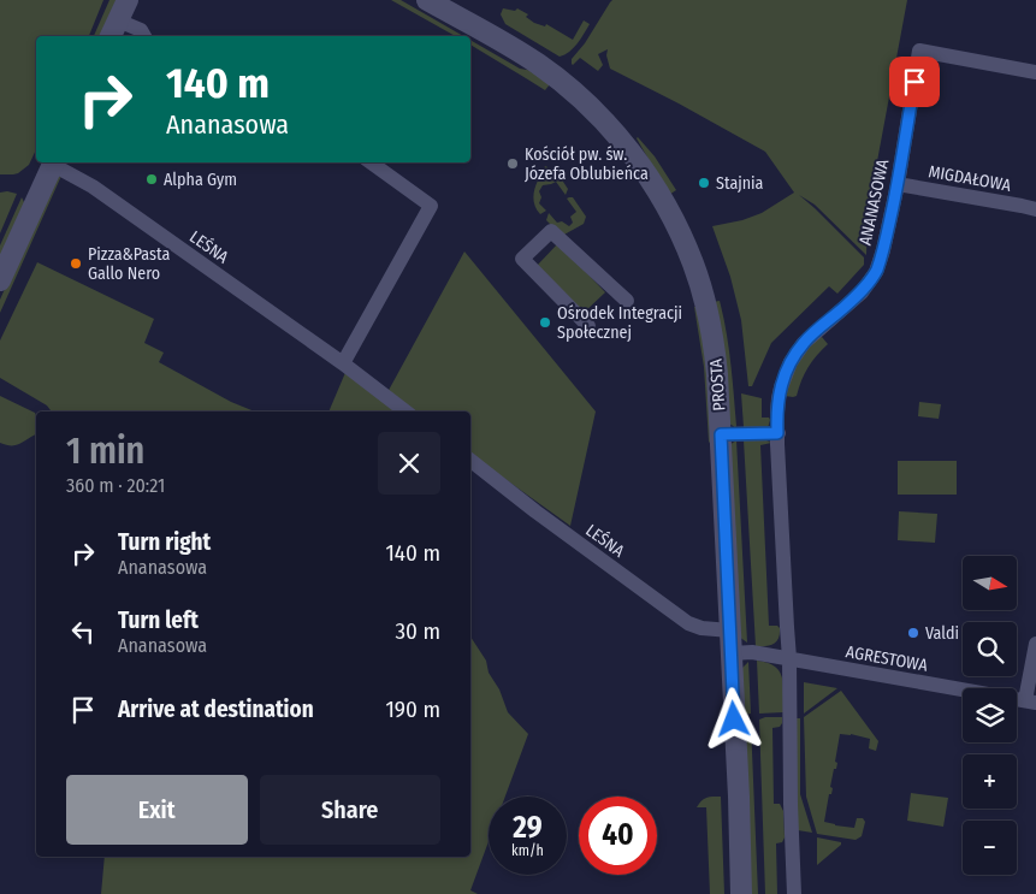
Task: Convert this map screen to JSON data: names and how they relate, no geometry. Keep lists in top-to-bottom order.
{
  "streets": {
    "street": [
      "MIGDAŁOWA",
      "ANANASOWA",
      "LEŚNA",
      "PROSTA",
      "AGRESTOWA"
    ]
  },
  "crossings": [
    ["MIGDAŁOWA", "ANANASOWA"],
    ["ANANASOWA", "AGRESTOWA"],
    ["LEŚNA", "PROSTA"],
    ["PROSTA", "AGRESTOWA"]
  ],
  "places": [
    "Kościół pw. św. Józefa Oblubieńca",
    "Alpha Gym",
    "Stajnia",
    "Pizza&Pasta Gallo Nero",
    "Ośrodek Integracji Społecznej",
    "Valdi"
  ],
  "north": "right",
  "page": {
    "turn": ["140 m", "Ananasowa"],
    "heading": ["1 min", "360 m · 20:21"],
    "list": [
      {
        "name": "Turn right",
        "note": "Ananasowa",
        "value": "140 m"
      },
      {
        "name": "Turn left",
        "note": "Ananasowa",
        "value": "30 m"
      },
      {
        "name": "Arrive at destination",
        "value": "190 m"
      }
    ],
    "map_buttons": ["+", "−"],
    "buttons": ["Exit", "Share"],
    "speed": "29 km/h",
    "limit": "40"
  }
}
